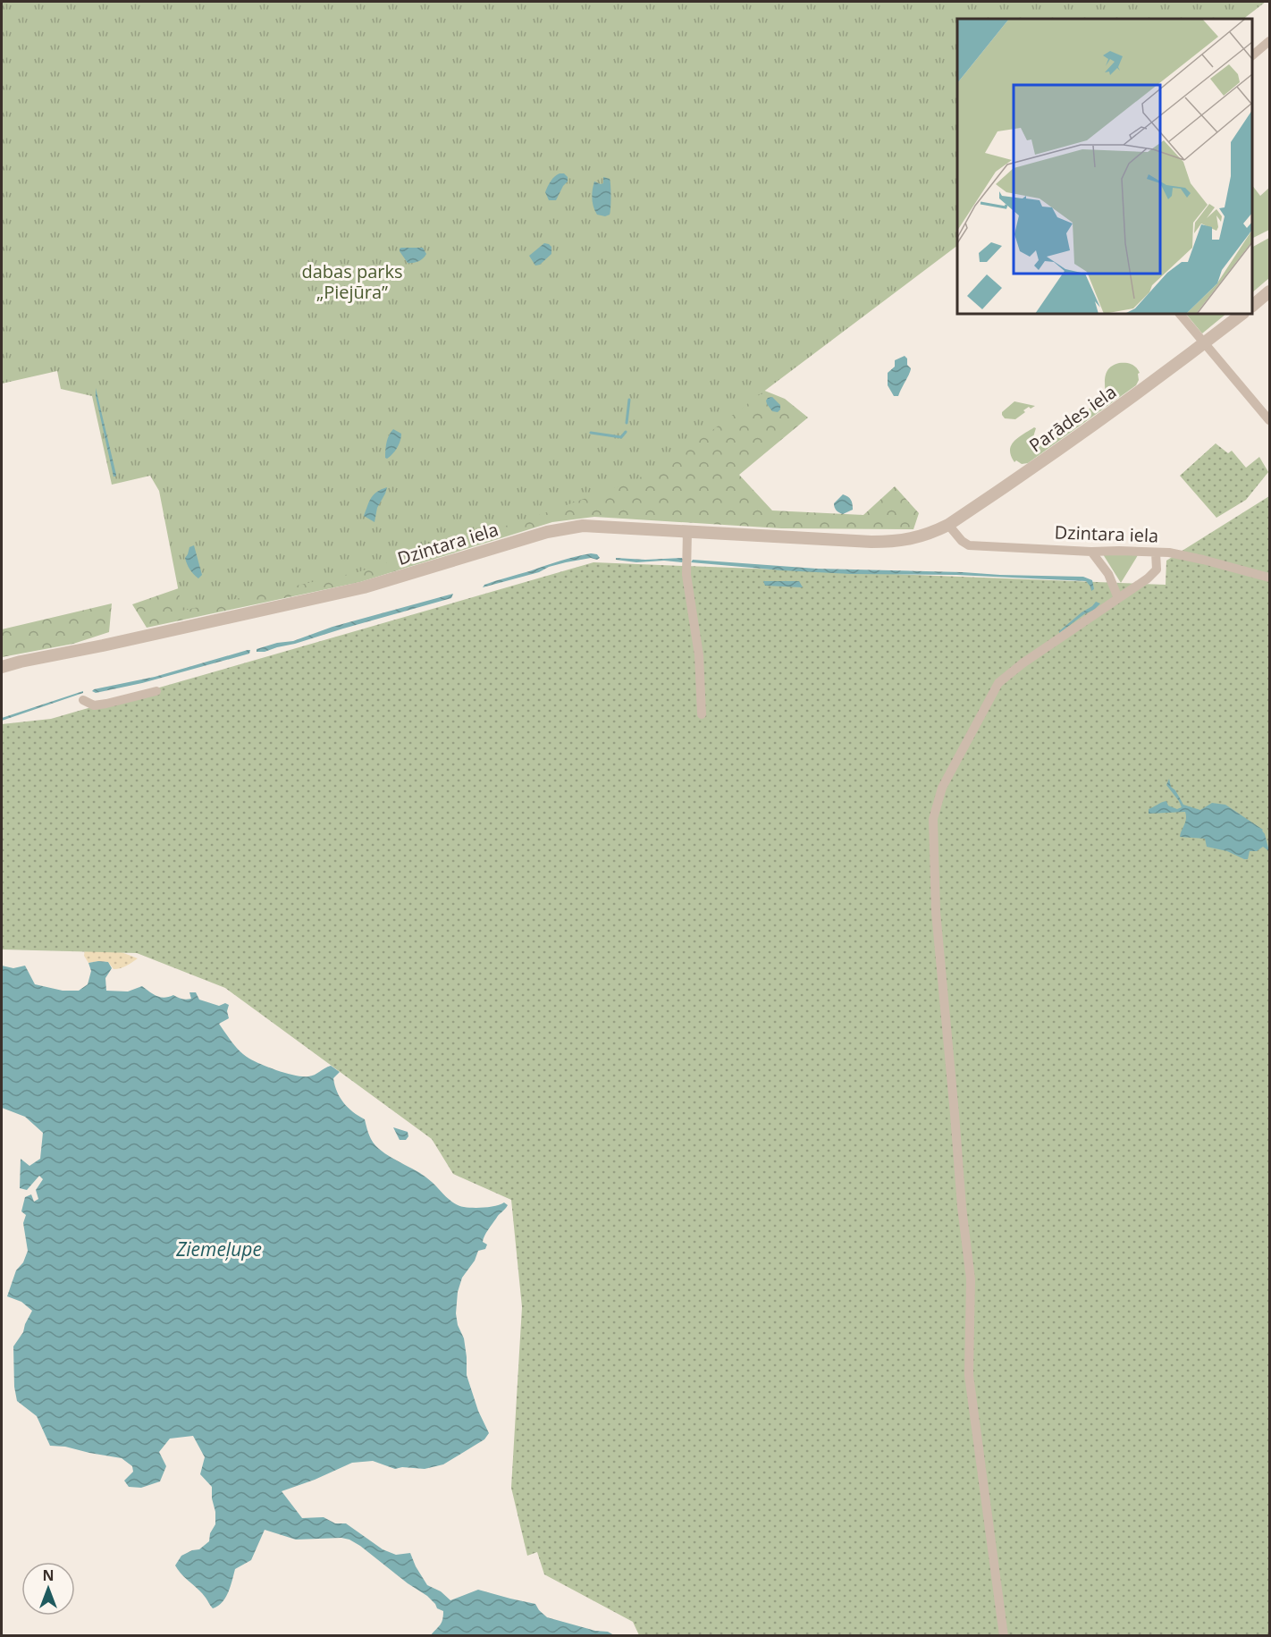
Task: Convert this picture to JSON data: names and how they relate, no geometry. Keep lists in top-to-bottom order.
{
  "streets": {
    "street": ["Parādes iela", "Dzintara iela"]
  },
  "crossings": [
    ["Parādes iela", "Dzintara iela"]
  ],
  "water": ["Ziemeļupe"],
  "parks": ["dabas parks „Piejūra”"],
  "north": "top"
}
